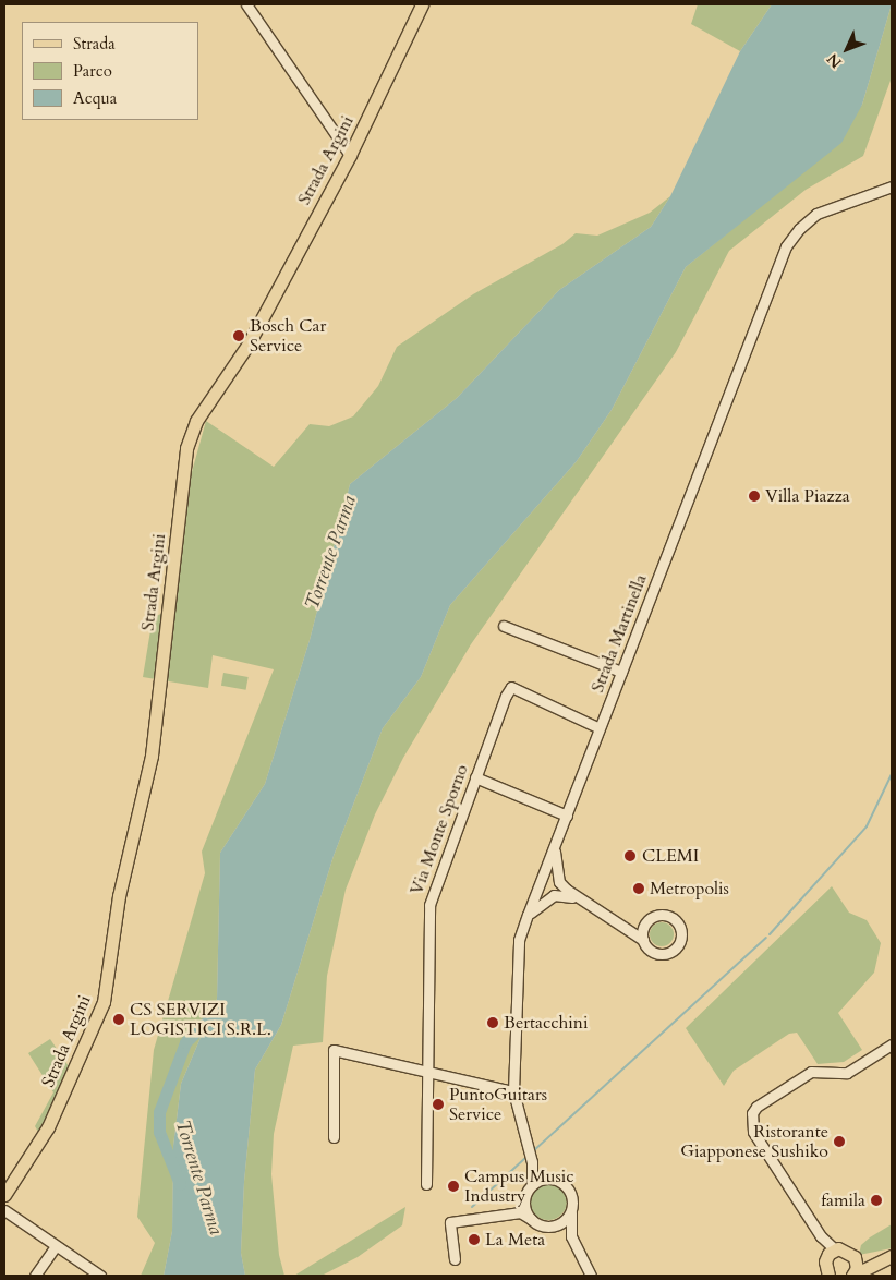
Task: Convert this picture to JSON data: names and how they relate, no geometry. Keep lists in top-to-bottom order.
{
  "streets": {
    "main road": ["Strada Argini"],
    "street": ["Strada Martinella", "Via Monte Sporno"]
  },
  "crossings": [
    ["Strada Martinella", "Via Monte Sporno"]
  ],
  "water": ["Torrente Parma"],
  "places": [
    "Bosch Car Service",
    "Villa Piazza",
    "CLEMI",
    "Metropolis",
    "CS SERVIZI LOGISTICI S.R.L.",
    "Bertacchini",
    "PuntoGuitars Service",
    "Ristorante Giapponese Sushiko",
    "Campus Music Industry",
    "famila",
    "La Meta"
  ],
  "legend": ["Strada", "Parco", "Acqua"],
  "north": "bottom left"
}
